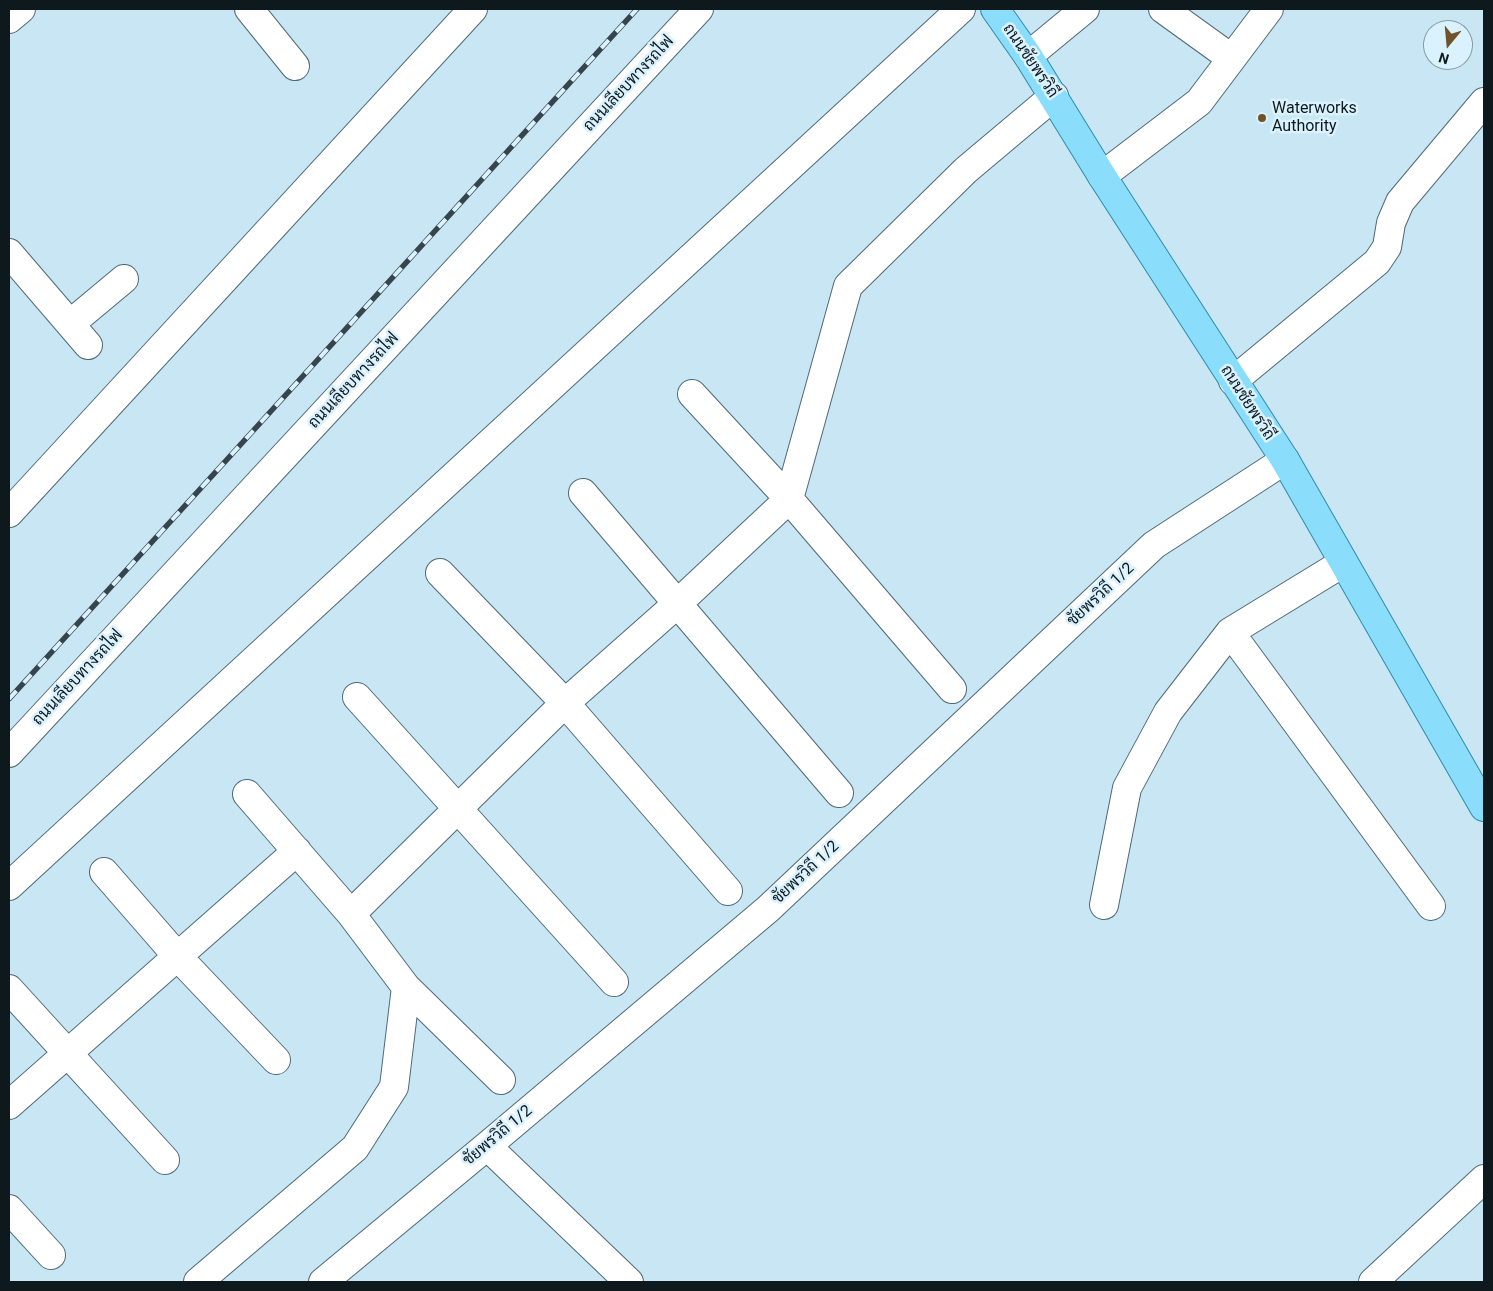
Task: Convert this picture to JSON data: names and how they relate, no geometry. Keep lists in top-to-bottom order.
{
  "streets": {
    "main road": ["ถนนชัยพรวิถี"],
    "street": ["ถนนเลียบทางรถไฟ", "ชัยพรวิถี 1/2"]
  },
  "crossings": [
    ["ถนนชัยพรวิถี", "ชัยพรวิถี 1/2"]
  ],
  "places": ["Waterworks Authority"],
  "north": "bottom"
}
